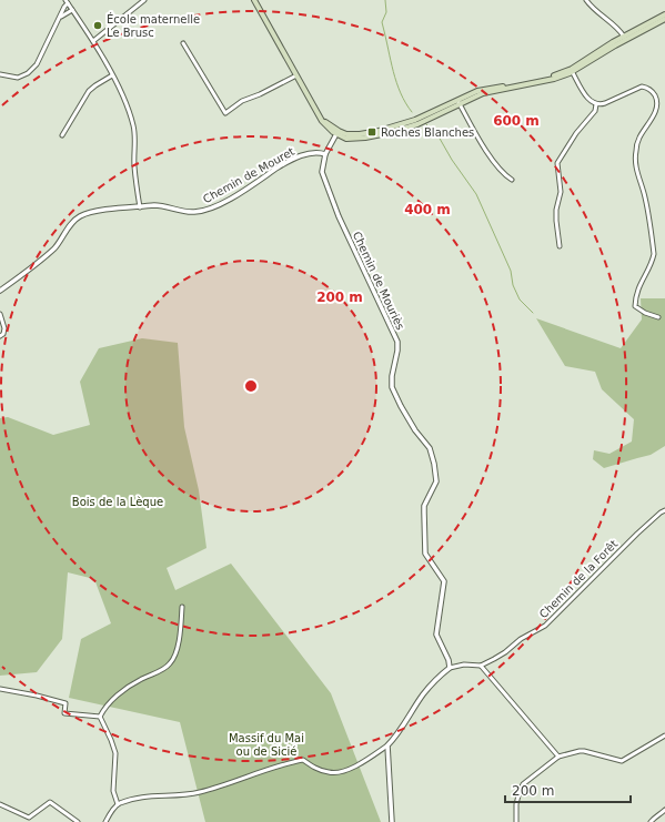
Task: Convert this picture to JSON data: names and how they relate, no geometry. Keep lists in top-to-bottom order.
{
  "streets": {
    "street": ["Chemin de Mouret", "Chemin de Mouriès", "Chemin de la Forêt"]
  },
  "crossings": [
    ["Chemin de Mouret", "Chemin de Mouriès"],
    ["Chemin de Mouriès", "Chemin de la Forêt"]
  ],
  "parks": ["Bois de la Lèque", "Massif du Mai ou de Sicié"],
  "places": {
    "other": ["École maternelle Le Brusc"],
    "transit": ["Roches Blanches"]
  },
  "scale_bar": "200 m",
  "rings": ["600 m", "400 m", "200 m"]
}
